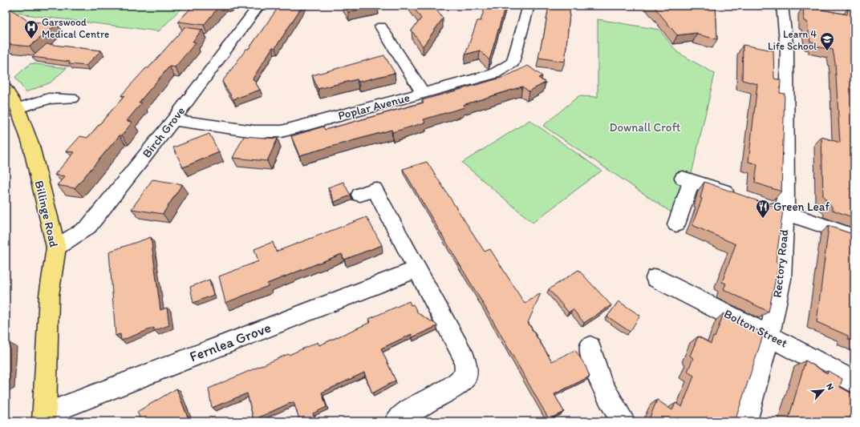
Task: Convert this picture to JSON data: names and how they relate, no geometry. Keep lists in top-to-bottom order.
{
  "streets": {
    "main road": ["Billinge Road"],
    "street": [
      "Poplar Avenue",
      "Birch Grove",
      "Rectory Road",
      "Bolton Street",
      "Fernlea Grove"
    ]
  },
  "crossings": [
    ["Poplar Avenue", "Birch Grove"],
    ["Birch Grove", "Billinge Road"],
    ["Billinge Road", "Fernlea Grove"],
    ["Rectory Road", "Bolton Street"]
  ],
  "parks": ["Downall Croft"],
  "places": {
    "hospital": ["Garswood Medical Centre"],
    "school or university": ["Learn 4 Life School"],
    "restaurant": ["Green Leaf"]
  },
  "north": "top right"
}
